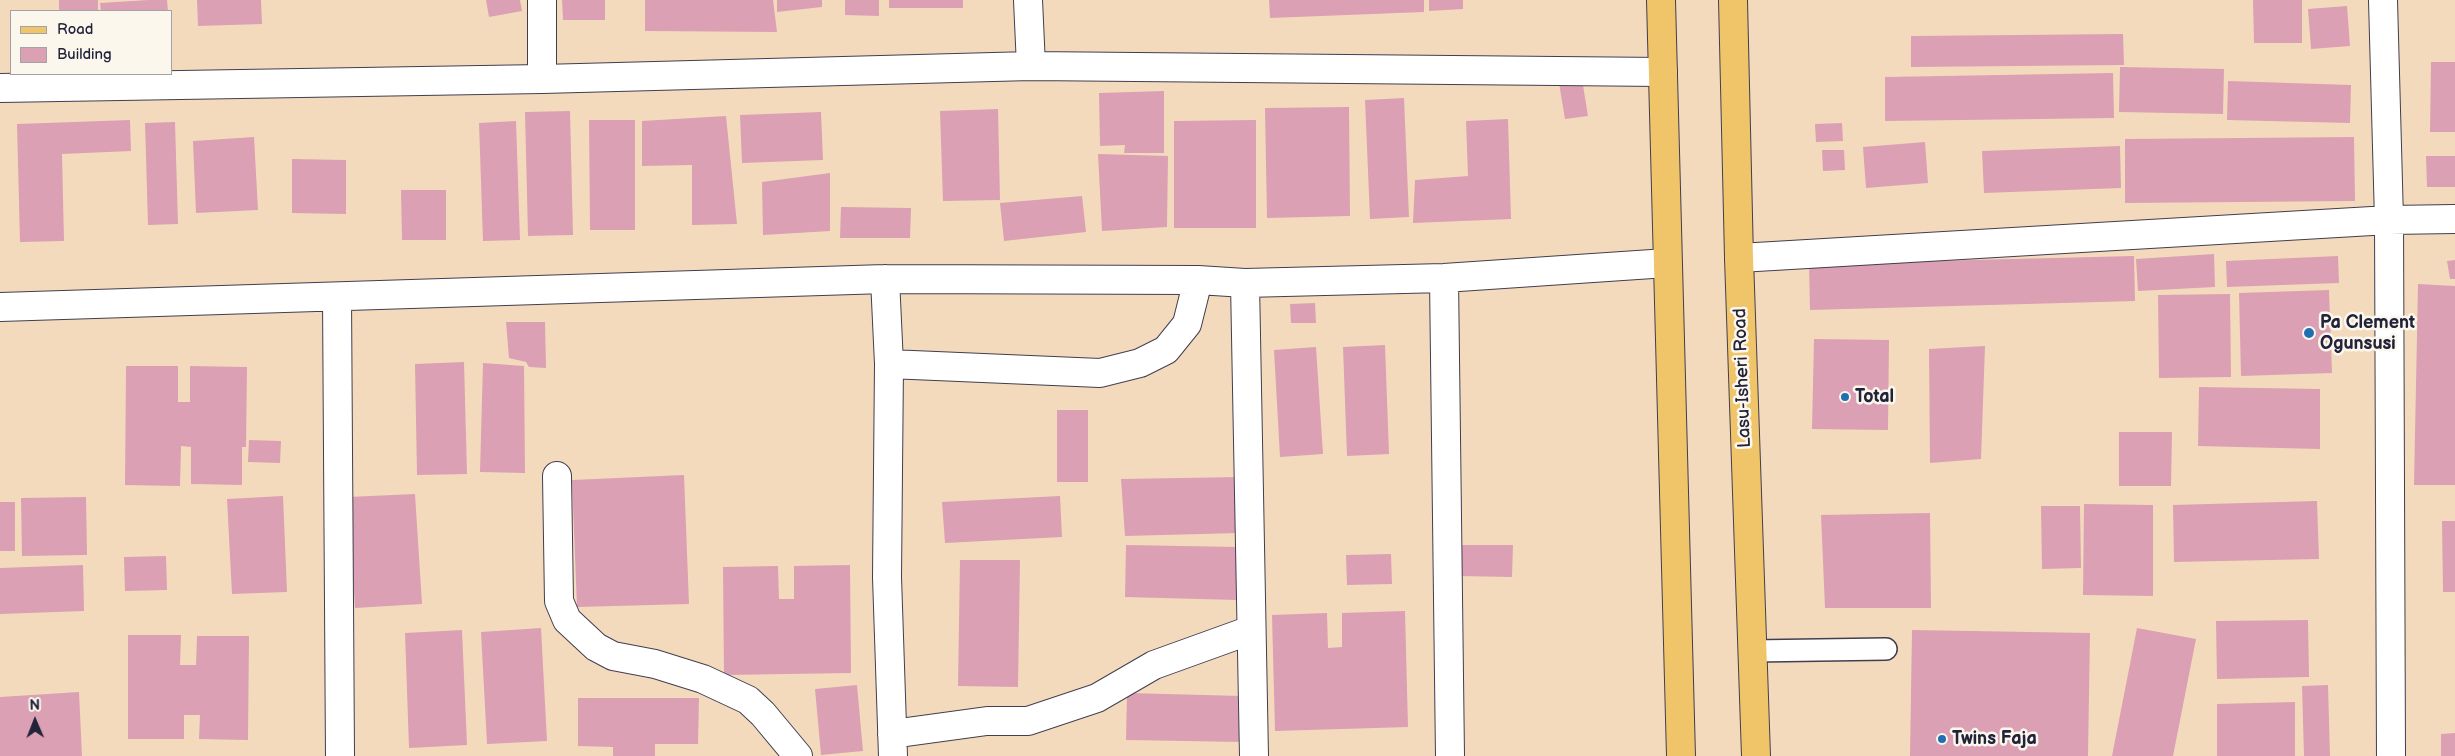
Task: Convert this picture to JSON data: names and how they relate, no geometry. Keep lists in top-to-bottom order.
{
  "streets": {
    "main road": ["Lasu-Isheri Road"]
  },
  "places": ["Pa Clement Ogunsusi", "Total", "Twins Faja"],
  "legend": ["Road", "Building"],
  "north": "top"
}
